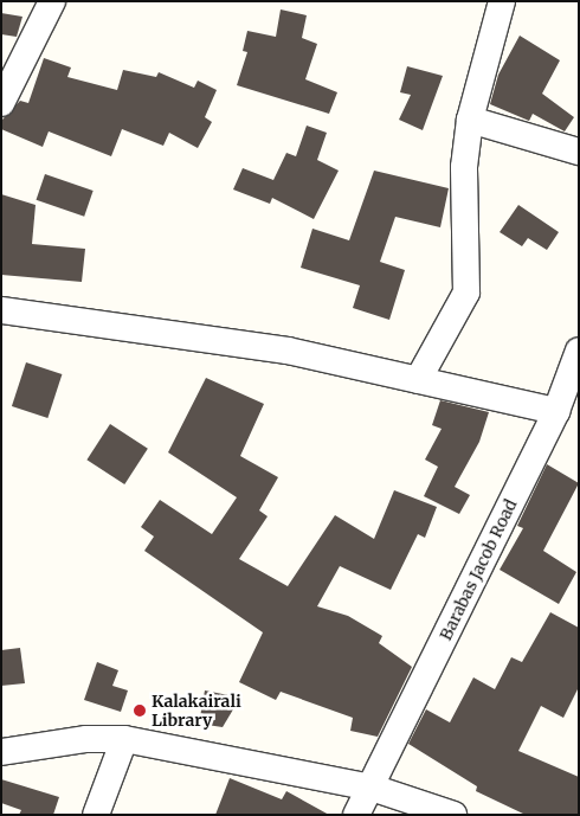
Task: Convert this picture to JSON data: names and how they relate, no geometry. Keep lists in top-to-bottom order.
{
  "streets": {
    "street": ["Barabas Jacob Road"]
  },
  "places": ["Kalakairali Library"]
}
